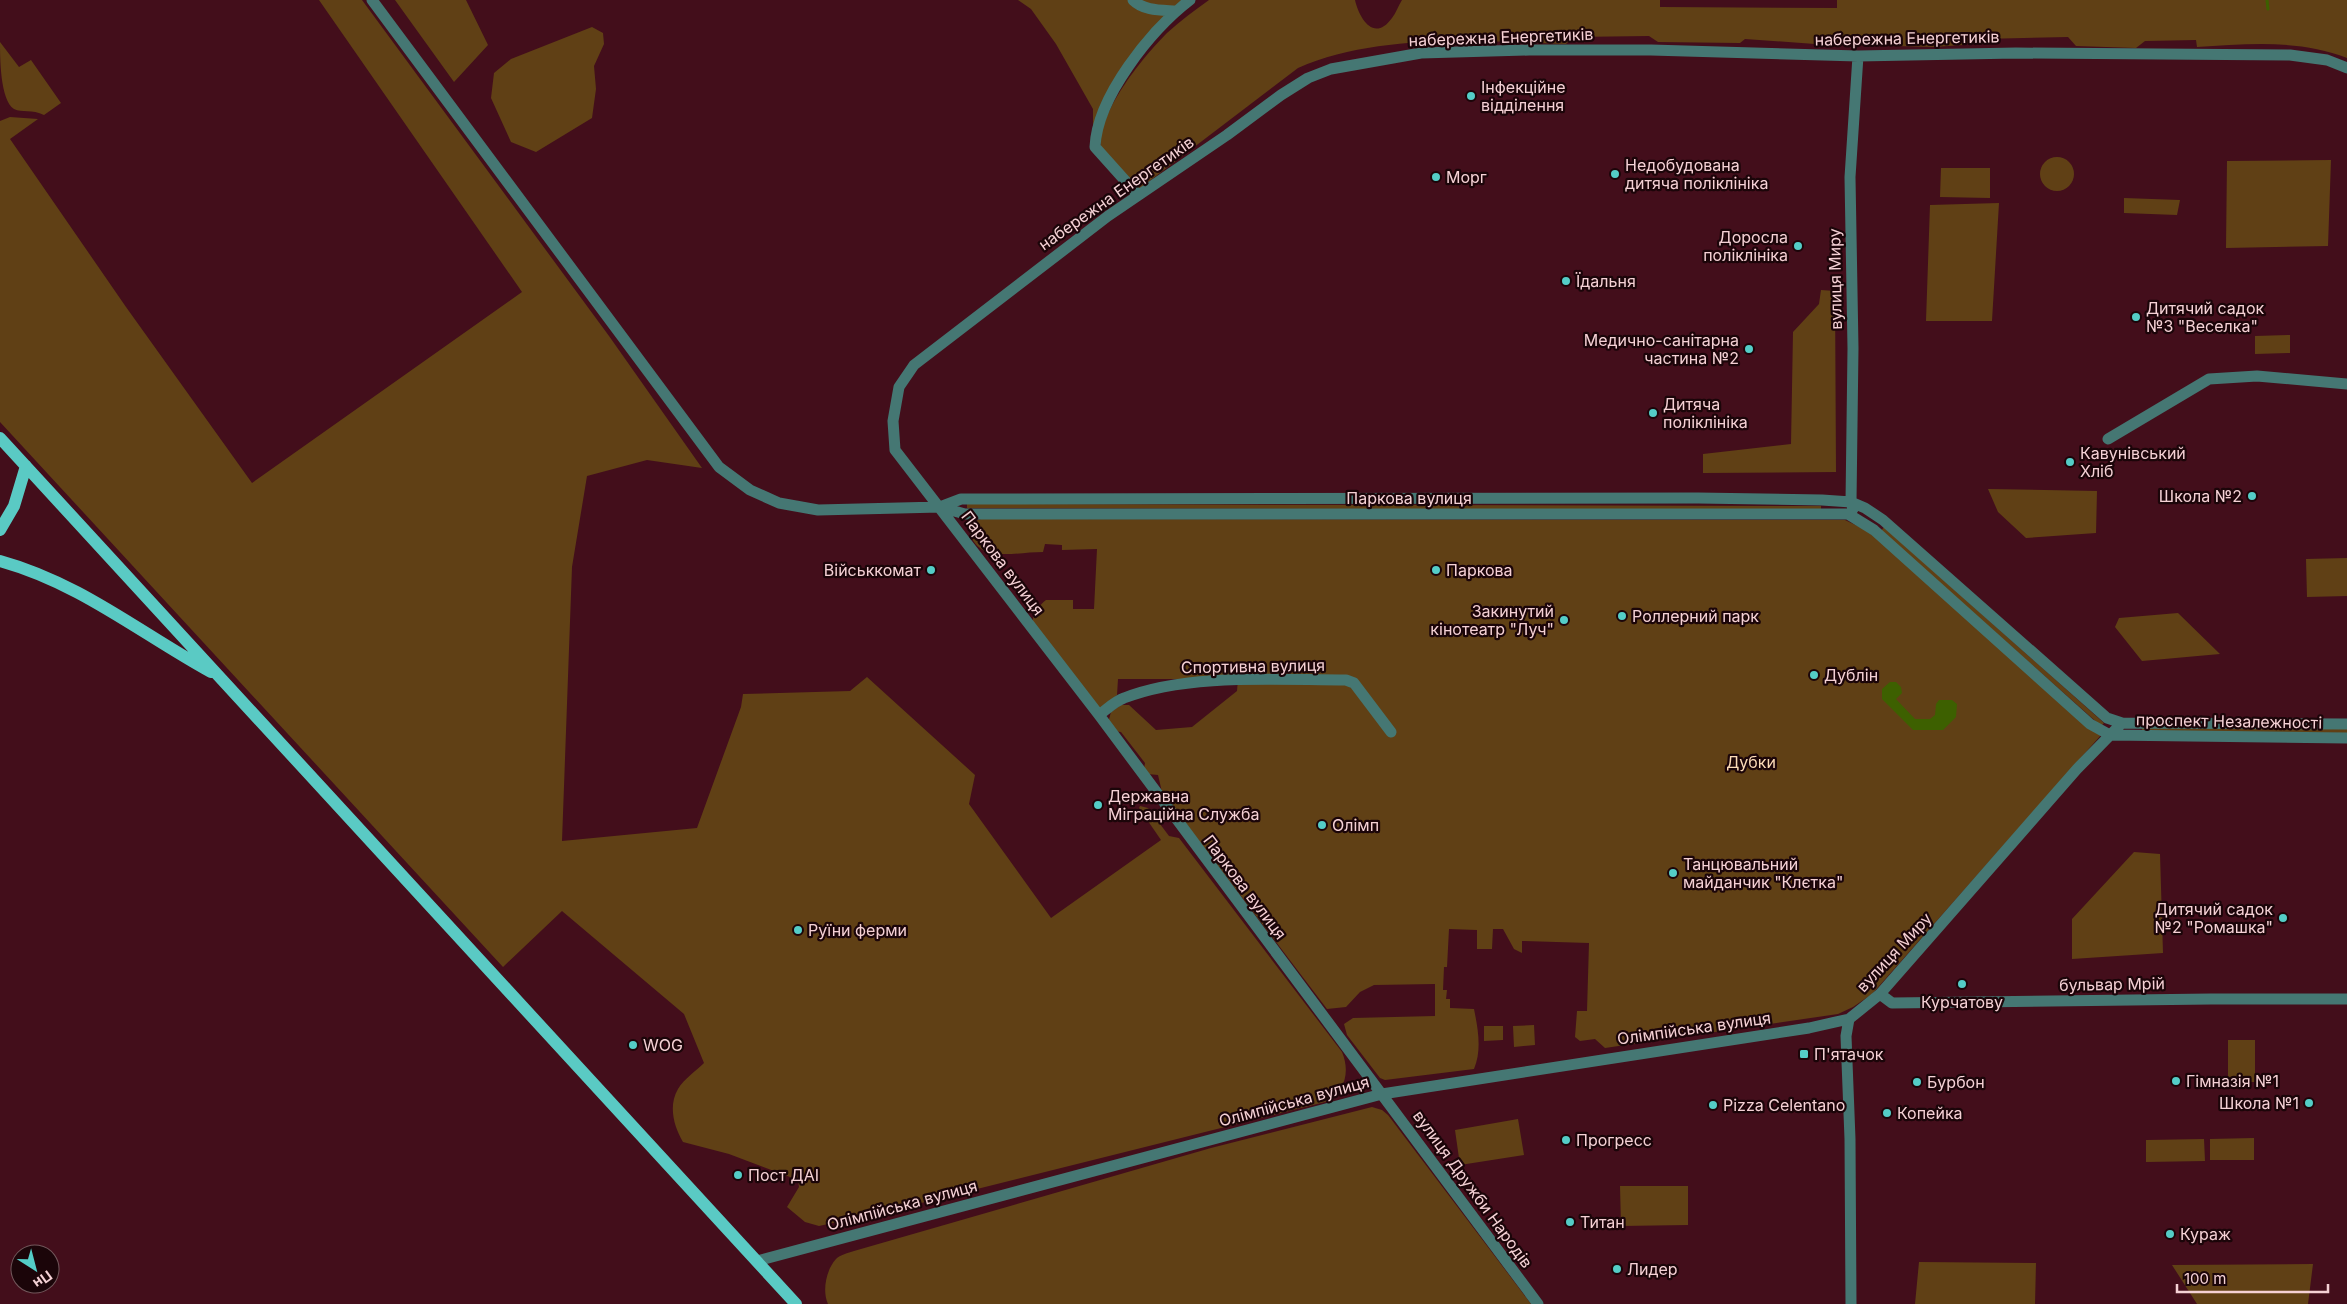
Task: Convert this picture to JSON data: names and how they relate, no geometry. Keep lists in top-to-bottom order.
{
  "streets": {
    "street": [
      "набережна Енергетиків",
      "вулиця Миру",
      "Паркова вулиця",
      "Спортивна вулиця",
      "проспект Незалежності",
      "бульвар Мрій",
      "Олімпійська вулиця",
      "вулиця Дружби Народів"
    ]
  },
  "crossings": [
    ["набережна Енергетиків", "вулиця Миру"],
    ["набережна Енергетиків", "Паркова вулиця"],
    ["вулиця Миру", "Паркова вулиця"],
    ["вулиця Миру", "проспект Незалежності"],
    ["вулиця Миру", "бульвар Мрій"],
    ["вулиця Миру", "Олімпійська вулиця"],
    ["Паркова вулиця", "Спортивна вулиця"],
    ["Паркова вулиця", "проспект Незалежності"],
    ["Паркова вулиця", "Олімпійська вулиця"],
    ["Паркова вулиця", "вулиця Дружби Народів"],
    ["Олімпійська вулиця", "вулиця Дружби Народів"]
  ],
  "parks": ["Дубки"],
  "places": {
    "other": [
      "Інфекційне відділення",
      "Недобудована дитяча поліклініка",
      "Морг",
      "Доросла поліклініка",
      "Їдальня",
      "Дитячий садок №3 \"Веселка\"",
      "Медично-санітарна частина №2",
      "Дитяча поліклініка",
      "Кавунівський Хліб",
      "Школа №2",
      "Військкомат",
      "Паркова",
      "Роллерний парк",
      "Закинутий кінотеатр \"Луч\"",
      "Дублін",
      "Державна Міграційна Служба",
      "Олімп",
      "Танцювальний майданчик \"Клєтка\"",
      "Дитячий садок №2 \"Ромашка\"",
      "Руїни ферми",
      "Курчатову",
      "WOG",
      "Гімназія №1",
      "Бурбон",
      "Школа №1",
      "Pizza Celentano",
      "Копейка",
      "Прогресс",
      "Пост ДАІ",
      "Титан",
      "Кураж",
      "Лидер"
    ],
    "transit": ["П'ятачок"]
  },
  "scale_bar": "100 m",
  "north": "bottom right"
}
